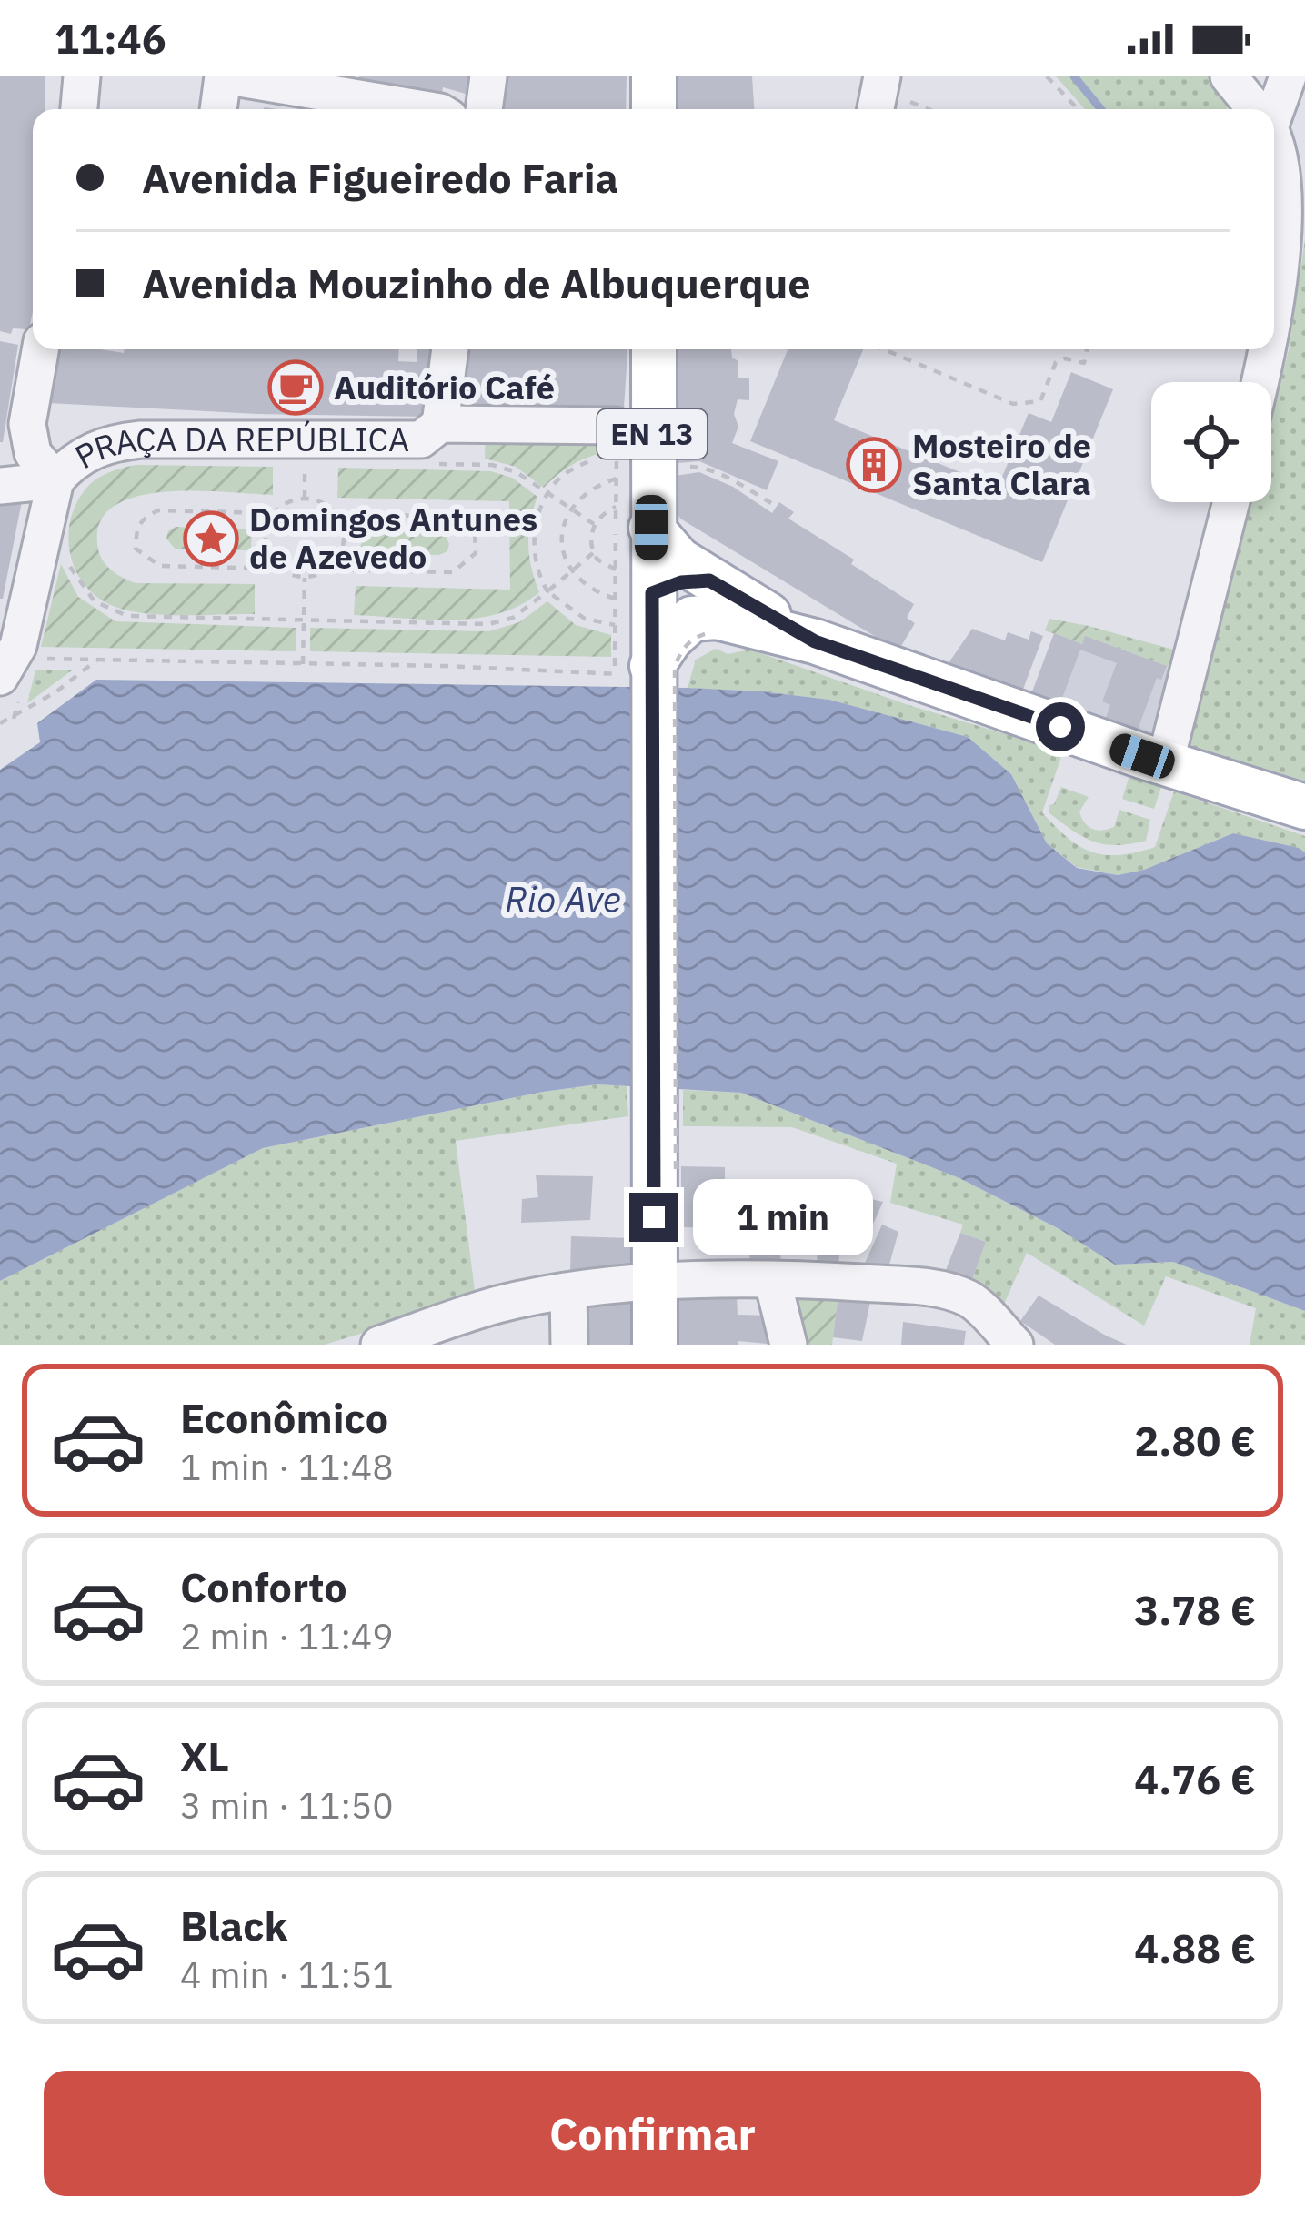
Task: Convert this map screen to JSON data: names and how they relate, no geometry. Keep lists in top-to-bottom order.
{
  "streets": {
    "main road": ["EN 13"],
    "street": ["PRAÇA DA REPÚBLICA"]
  },
  "crossings": [
    ["EN 13", "PRAÇA DA REPÚBLICA"]
  ],
  "water": ["Rio Ave"],
  "places": {
    "cafe": ["Auditório Café"],
    "building": ["Mosteiro de Santa Clara"],
    "place": ["Domingos Antunes de Azevedo"]
  },
  "page": {
    "status": "11:46",
    "banner": ["Avenida Figueiredo Faria", "Avenida Mouzinho de Albuquerque"],
    "bubble": "1 min",
    "list": [
      {
        "name": "Econômico",
        "note": "1 min · 11:48",
        "value": "2.80 €"
      },
      {
        "name": "Conforto",
        "note": "2 min · 11:49",
        "value": "3.78 €"
      },
      {
        "name": "XL",
        "note": "3 min · 11:50",
        "value": "4.76 €"
      },
      {
        "name": "Black",
        "note": "4 min · 11:51",
        "value": "4.88 €"
      }
    ],
    "buttons": "Confirmar"
  }
}
